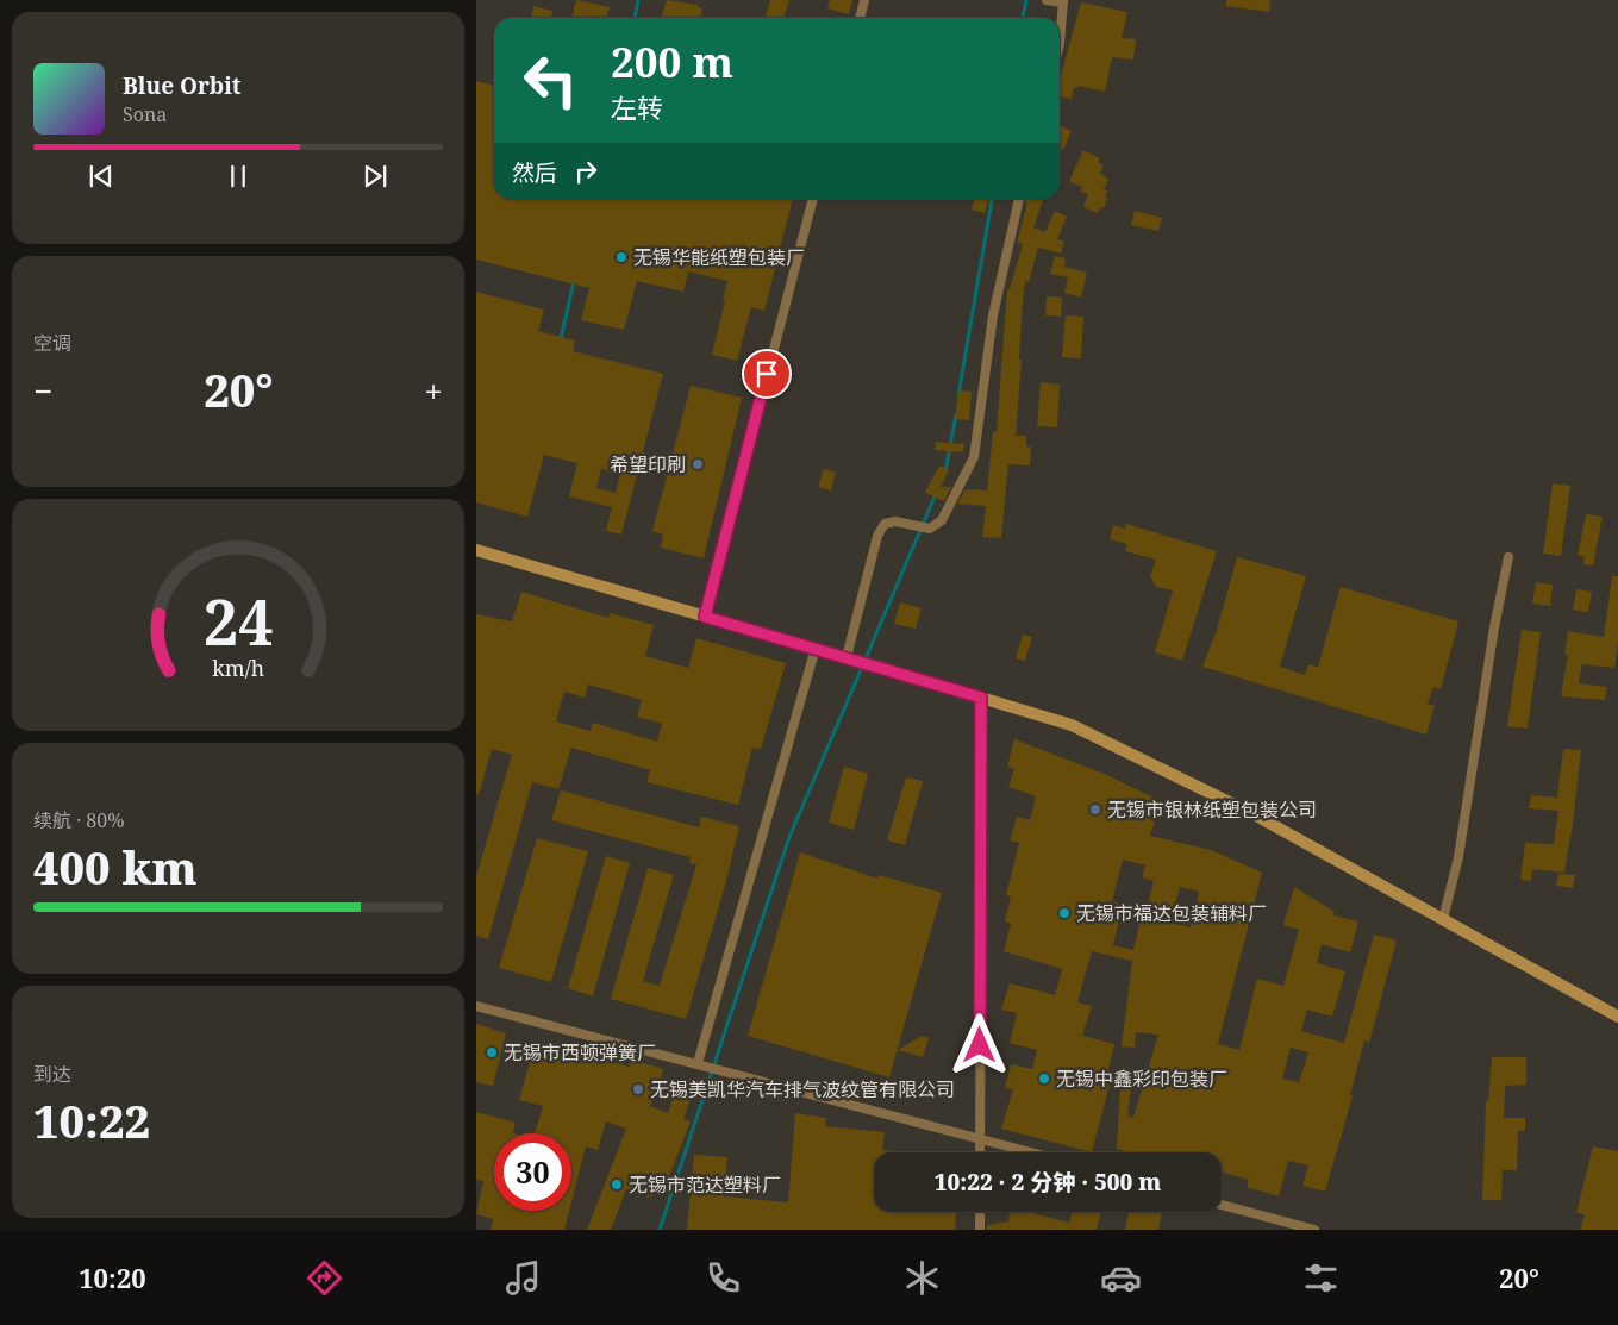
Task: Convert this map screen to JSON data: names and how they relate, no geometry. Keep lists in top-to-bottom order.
{
  "places": [
    "无锡华能纸塑包装厂",
    "希望印刷",
    "无锡市银林纸塑包装公司",
    "无锡市福达包装辅料厂",
    "无锡市西顿弹簧厂",
    "无锡中鑫彩印包装厂",
    "无锡美凯华汽车排气波纹管有限公司",
    "无锡市范达塑料厂"
  ],
  "page": {
    "turn": ["200 m", "左转"],
    "song": ["Blue Orbit", "Sona"],
    "then": "然后",
    "tile": [
      "空调",
      ["续航 · 80%", "400 km"],
      ["到达", "10:22"]
    ],
    "heat": ["−", "20°", "+"],
    "limit": "30",
    "trip": "10:22 · 2 分钟 · 500 m",
    "tabs": ["10:20", "20°"],
    "gauge": ["24", "km/h"]
  }
}
